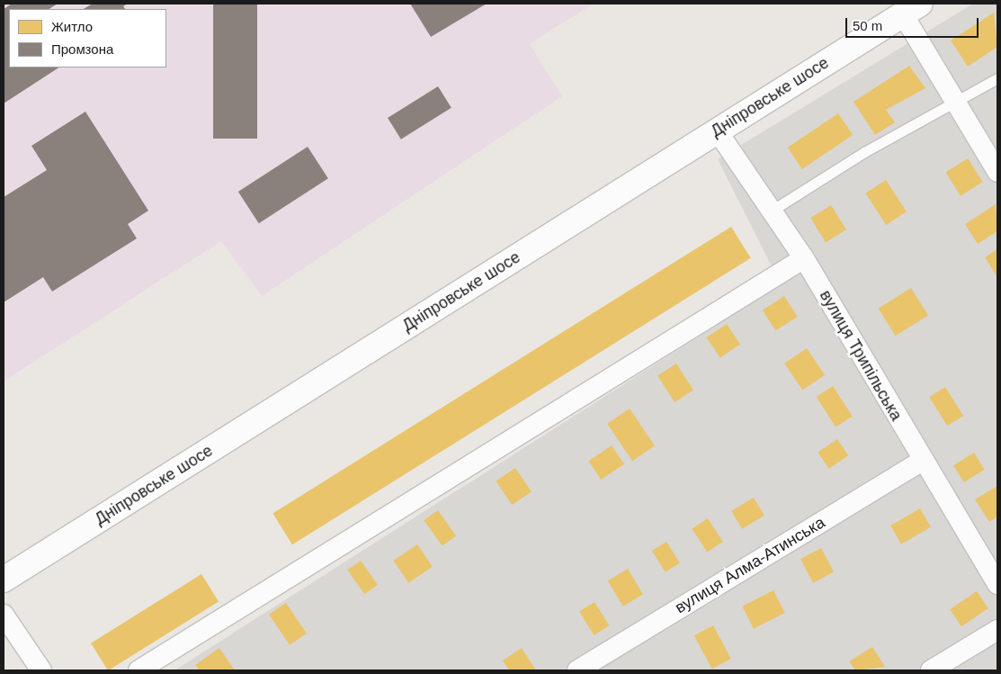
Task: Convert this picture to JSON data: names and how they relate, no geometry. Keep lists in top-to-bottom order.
{
  "streets": {
    "street": ["Дніпровське шосе", "вулиця Трипільська", "вулиця Алма-Атинська"]
  },
  "crossings": [
    ["Дніпровське шосе", "вулиця Трипільська"],
    ["вулиця Трипільська", "вулиця Алма-Атинська"]
  ],
  "legend": ["Житло", "Промзона"],
  "scale_bar": "50 m"
}
